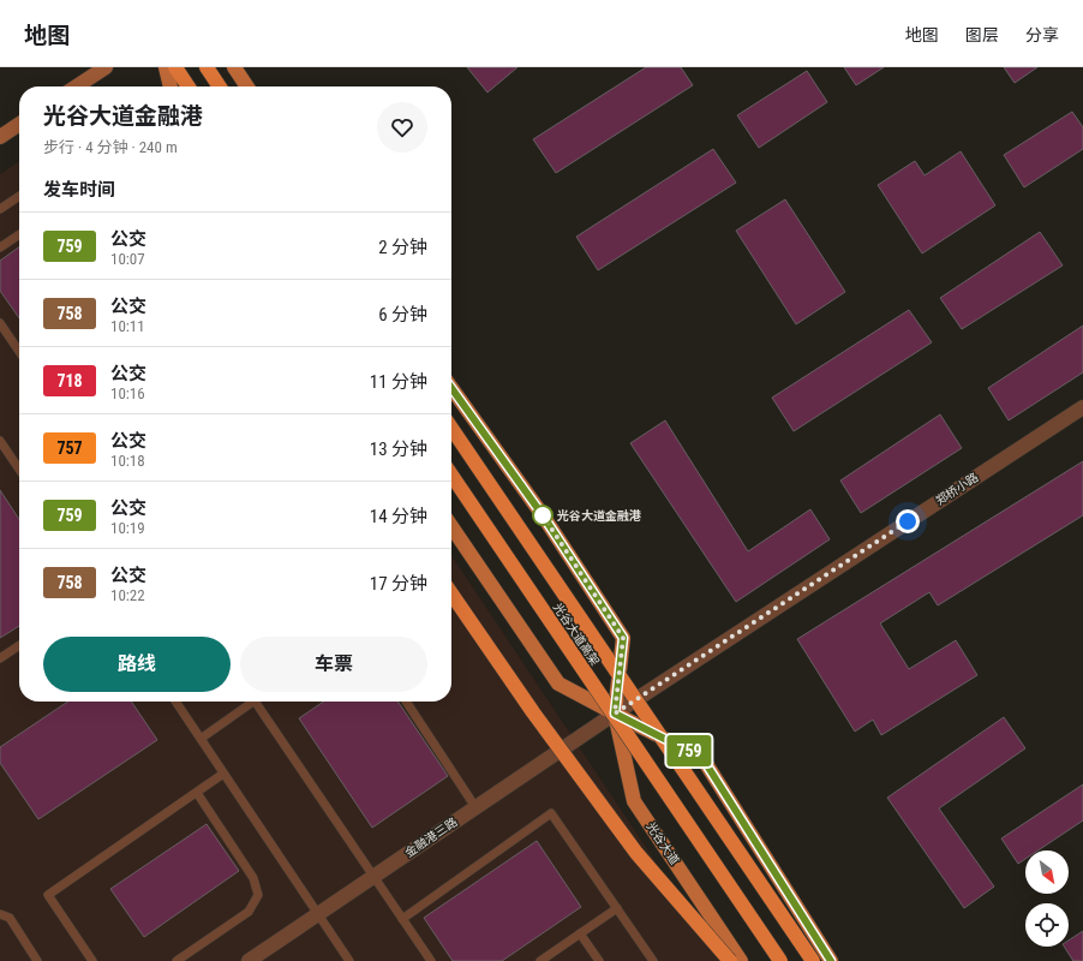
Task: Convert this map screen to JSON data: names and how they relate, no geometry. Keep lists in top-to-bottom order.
{
  "streets": {
    "highway": ["光谷大道高架"],
    "main road": ["光谷大道"],
    "street": ["郑桥小路", "金融港三路"]
  },
  "crossings": [
    ["郑桥小路", "金融港三路"],
    ["郑桥小路", "光谷大道"],
    ["金融港三路", "光谷大道"]
  ],
  "places": ["光谷大道金融港"],
  "lines": ["bus line 759"],
  "north": "bottom right",
  "page": {
    "header": "地图",
    "nav": ["地图", "图层", "分享"],
    "on_map": "759",
    "heading": [
      ["光谷大道金融港", "步行 · 4 分钟 · 240 m"],
      "发车时间"
    ],
    "list": [
      {
        "mark": "759",
        "name": "公交",
        "note": "10:07",
        "value": "2 分钟"
      },
      {
        "mark": "758",
        "name": "公交",
        "note": "10:11",
        "value": "6 分钟"
      },
      {
        "mark": "718",
        "name": "公交",
        "note": "10:16",
        "value": "11 分钟"
      },
      {
        "mark": "757",
        "name": "公交",
        "note": "10:18",
        "value": "13 分钟"
      },
      {
        "mark": "759",
        "name": "公交",
        "note": "10:19",
        "value": "14 分钟"
      },
      {
        "mark": "758",
        "name": "公交",
        "note": "10:22",
        "value": "17 分钟"
      }
    ],
    "buttons": ["路线", "车票"]
  }
}
